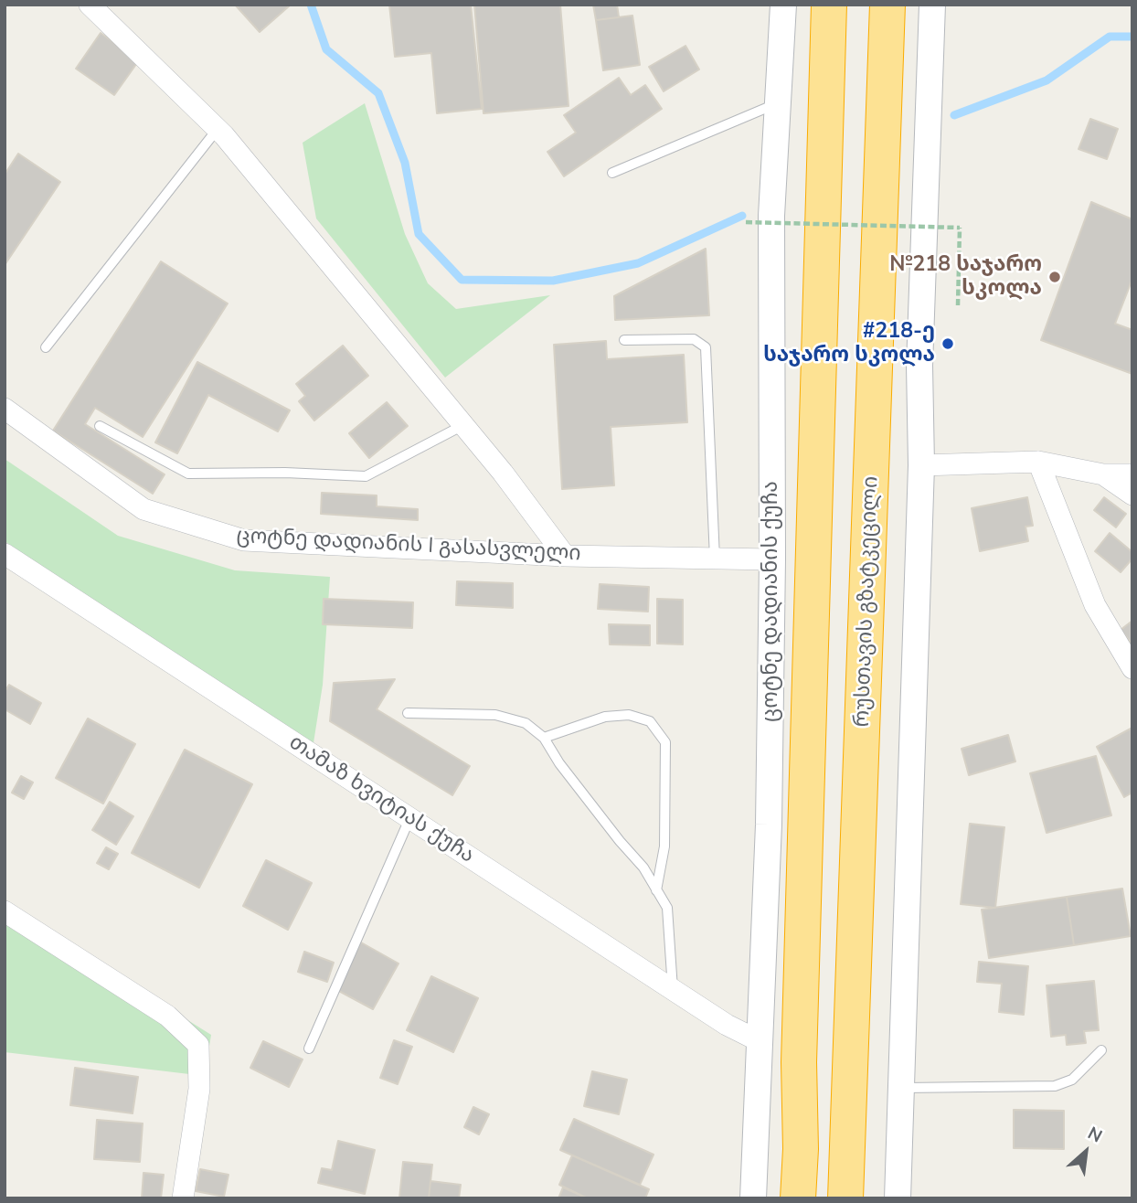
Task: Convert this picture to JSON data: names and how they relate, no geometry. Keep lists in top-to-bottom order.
{
  "streets": {
    "highway": ["რუსთავის გზატკეცილი"],
    "street": ["ცოტნე დადიანის I გასასვლელი", "ცოტნე დადიანის ქუჩა", "თამაზ ხვიტიას ქუჩა"]
  },
  "crossings": [
    ["ცოტნე დადიანის I გასასვლელი", "ცოტნე დადიანის ქუჩა"],
    ["ცოტნე დადიანის ქუჩა", "თამაზ ხვიტიას ქუჩა"]
  ],
  "places": ["№218 საჯარო სკოლა", "#218-ე საჯარო სკოლა"],
  "north": "top right"
}
